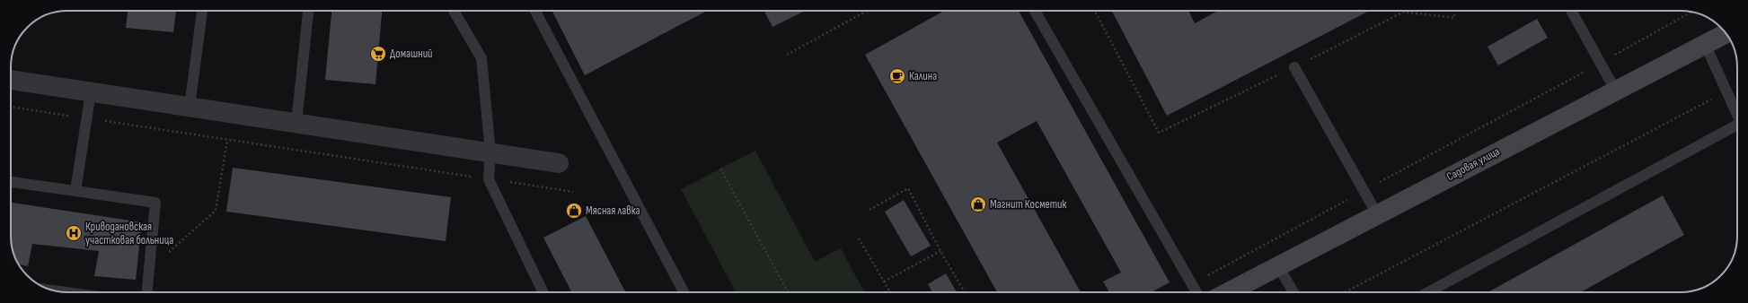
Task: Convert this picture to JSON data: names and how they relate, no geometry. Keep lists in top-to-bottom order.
{
  "streets": {
    "street": ["Садовая улица"]
  },
  "places": {
    "supermarket": ["Домашний"],
    "cafe": ["Калина"],
    "shop": ["Магнит Косметик", "Мясная лавка"],
    "hospital": ["Криводановская участковая больница"]
  }
}
